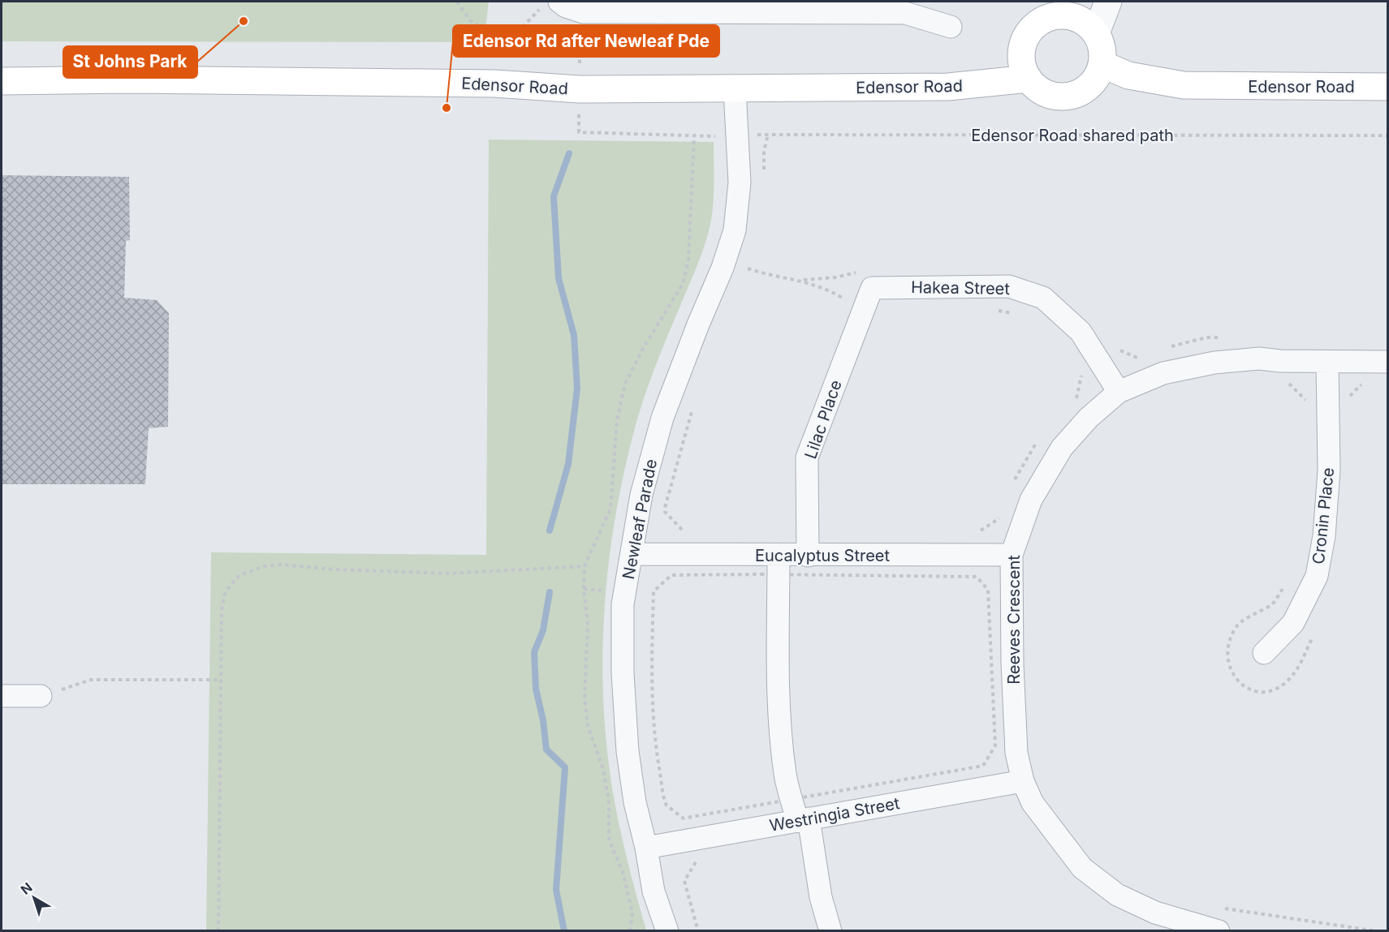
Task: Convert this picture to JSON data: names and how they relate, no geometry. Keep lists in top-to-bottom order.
{
  "streets": {
    "main road": ["Edensor Road"],
    "street": [
      "Hakea Street",
      "Lilac Place",
      "Cronin Place",
      "Newleaf Parade",
      "Eucalyptus Street",
      "Reeves Crescent",
      "Westringia Street"
    ],
    "path": ["Edensor Road shared path"]
  },
  "crossings": [
    ["Edensor Road", "Newleaf Parade"],
    ["Hakea Street", "Lilac Place"],
    ["Hakea Street", "Reeves Crescent"],
    ["Lilac Place", "Eucalyptus Street"],
    ["Cronin Place", "Reeves Crescent"],
    ["Newleaf Parade", "Eucalyptus Street"],
    ["Newleaf Parade", "Westringia Street"],
    ["Eucalyptus Street", "Reeves Crescent"],
    ["Reeves Crescent", "Westringia Street"]
  ],
  "places": ["St Johns Park", "Edensor Rd after Newleaf Pde"],
  "north": "top left"
}
